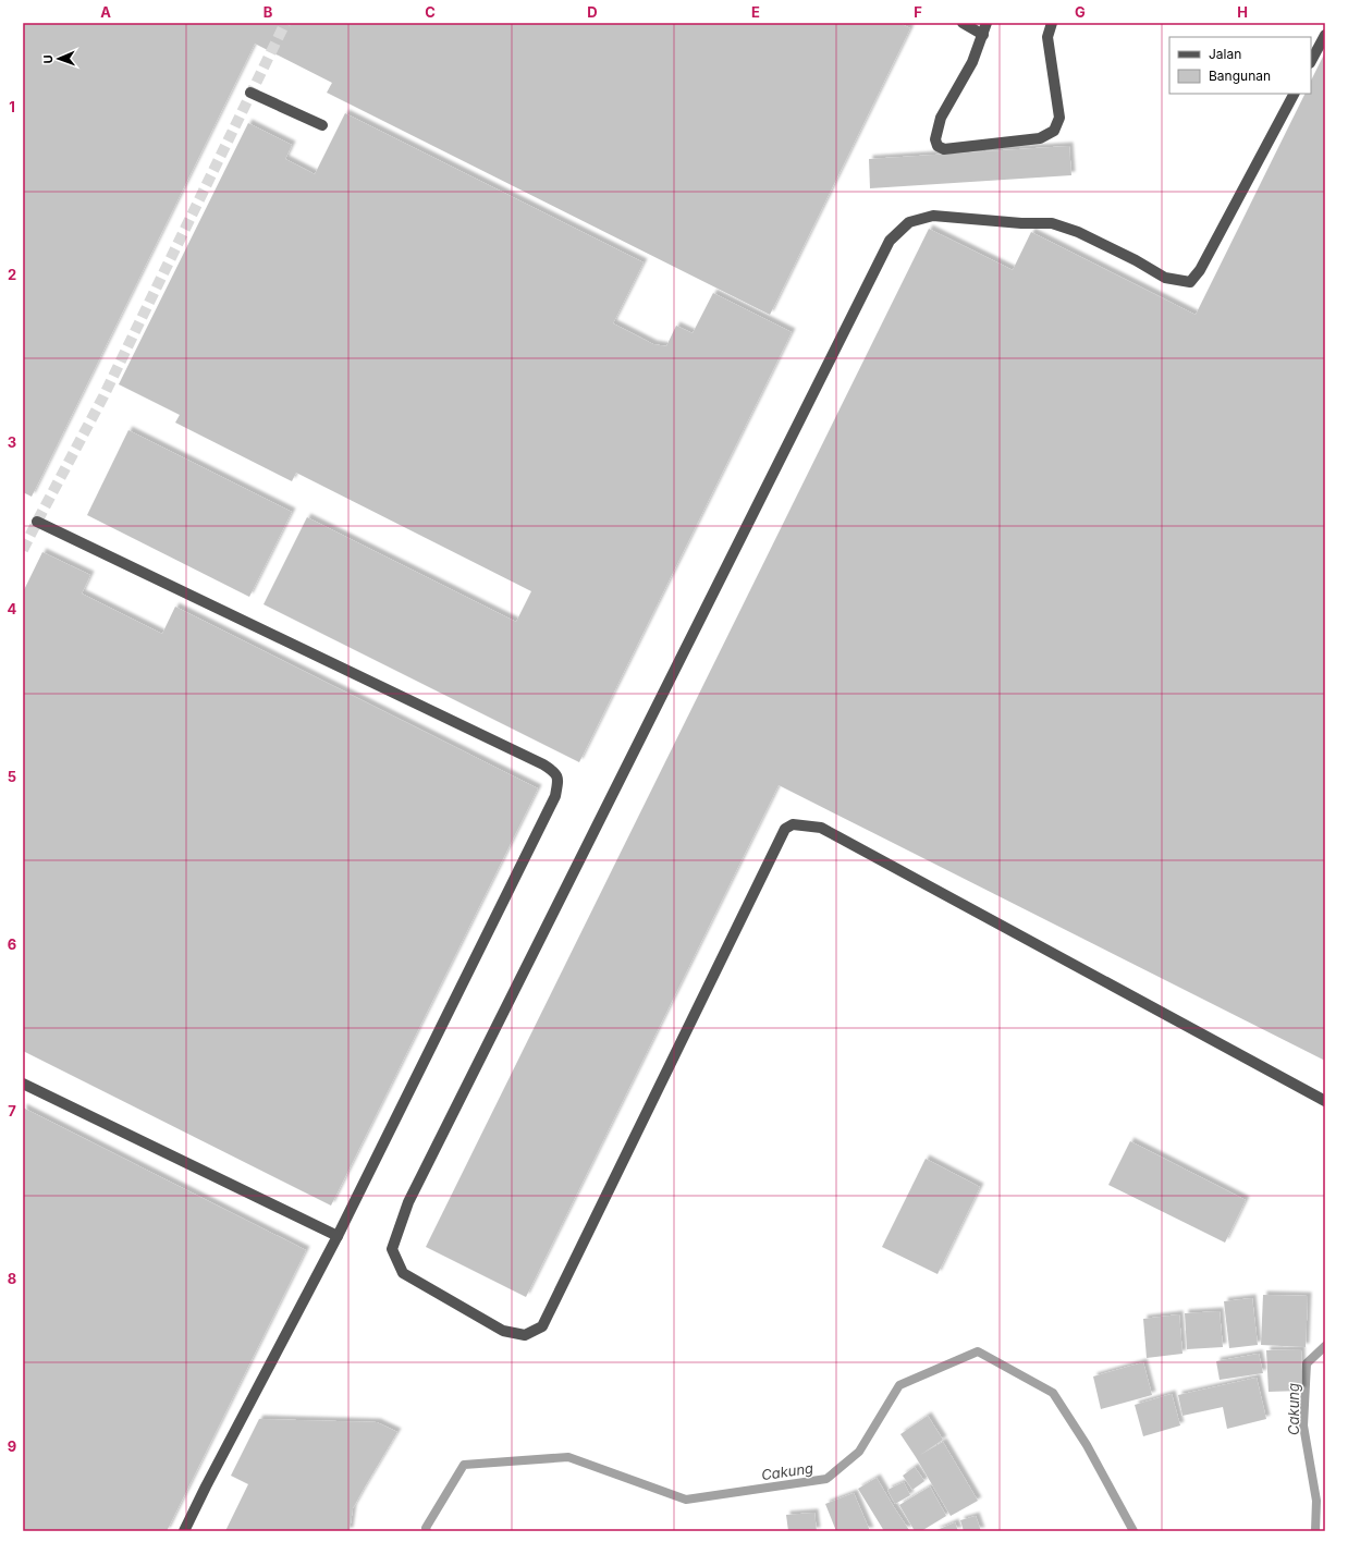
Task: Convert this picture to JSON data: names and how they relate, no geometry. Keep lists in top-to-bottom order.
{
  "water": ["Cakung"],
  "legend": ["Jalan", "Bangunan"],
  "north": "left",
  "grid": {
    "columns": [
      "A",
      "B",
      "C",
      "D",
      "E",
      "F",
      "G",
      "H"
    ],
    "rows": [
      "1",
      "2",
      "3",
      "4",
      "5",
      "6",
      "7",
      "8",
      "9"
    ]
  }
}
